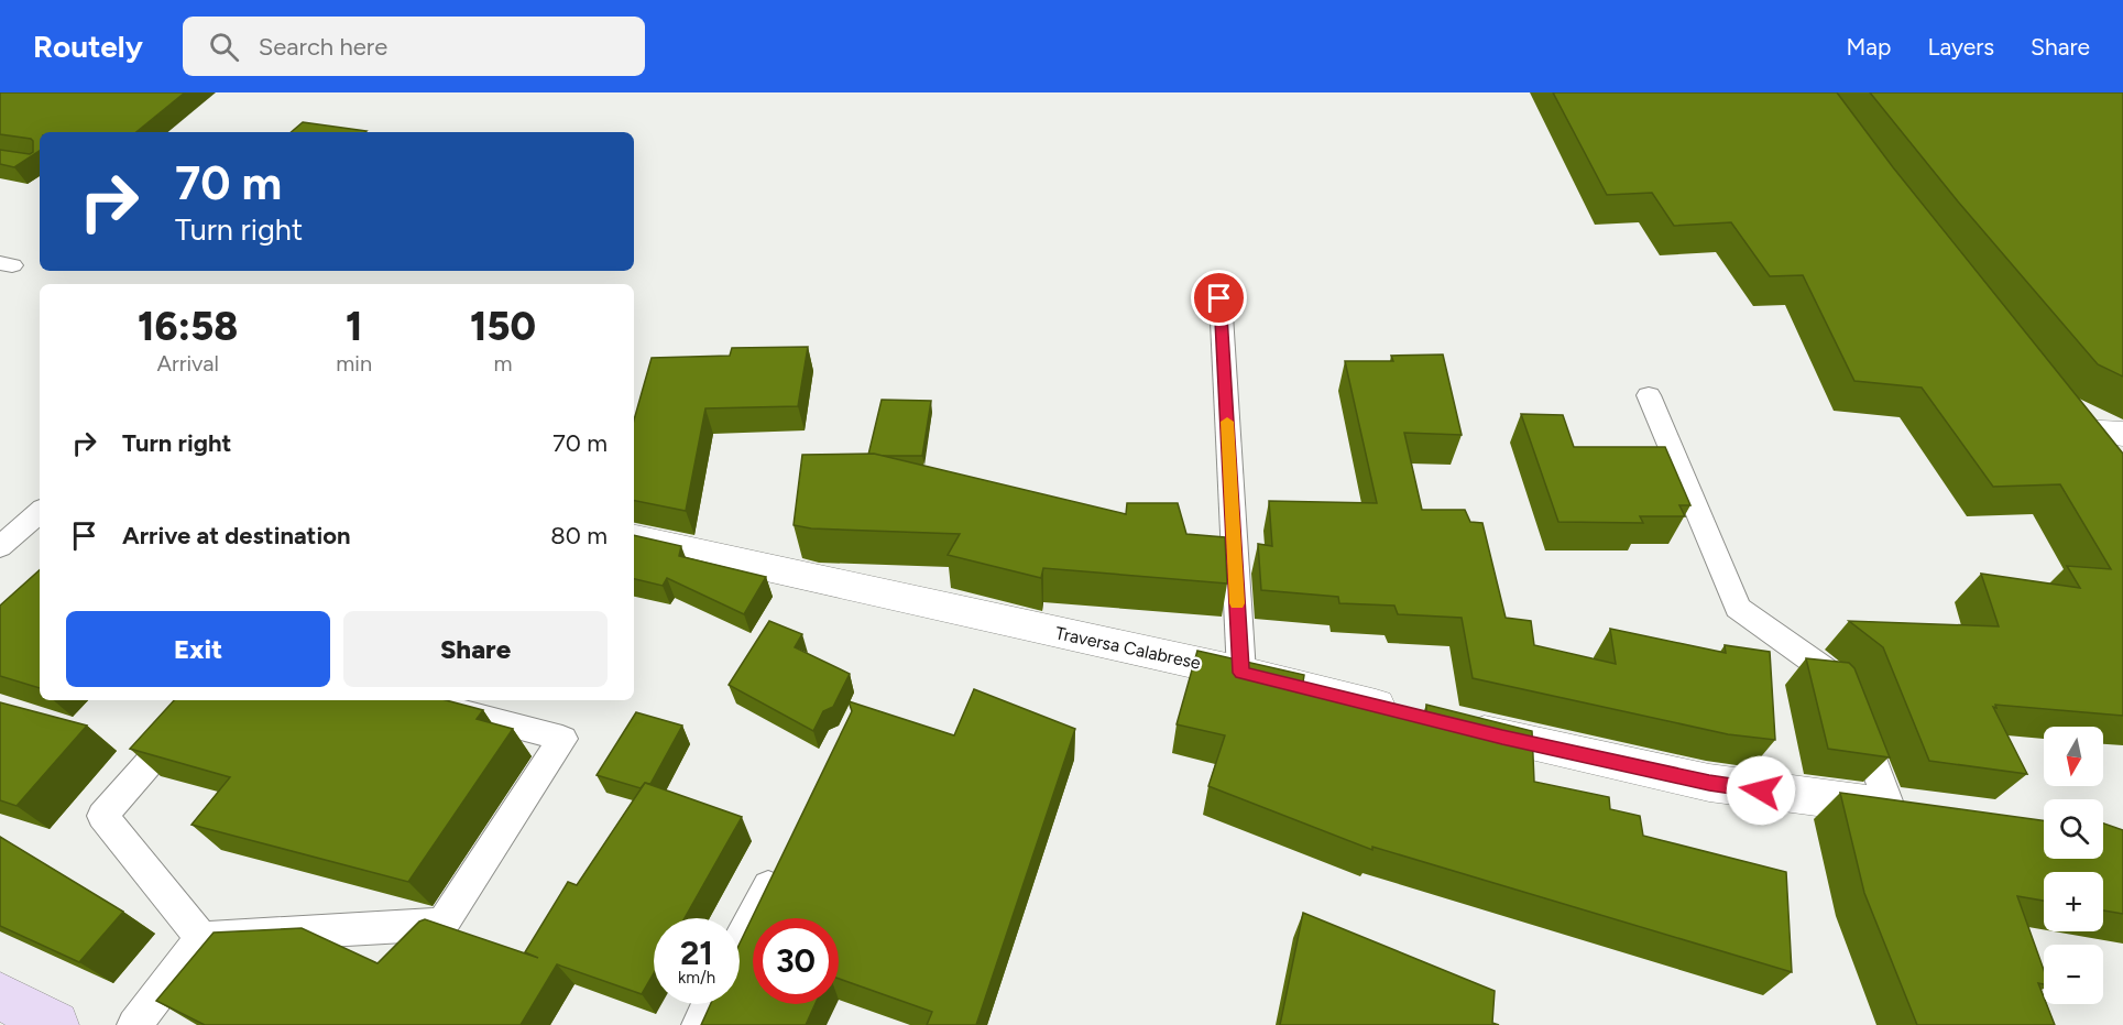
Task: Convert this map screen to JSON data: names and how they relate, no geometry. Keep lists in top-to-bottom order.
{
  "streets": {
    "street": ["Traversa Calabrese"]
  },
  "north": "bottom",
  "page": {
    "header": "Routely",
    "search": "Search here",
    "nav": ["Map", "Layers", "Share"],
    "turn": ["70 m", "Turn right"],
    "eta": [
      "16:58",
      "Arrival",
      "1",
      "min",
      "150",
      "m"
    ],
    "list": [
      {
        "name": "Turn right",
        "value": "70 m"
      },
      {
        "name": "Arrive at destination",
        "value": "80 m"
      }
    ],
    "buttons": ["Exit", "Share"],
    "map_buttons": ["+", "−"],
    "speed": "21 km/h",
    "limit": "30"
  }
}
